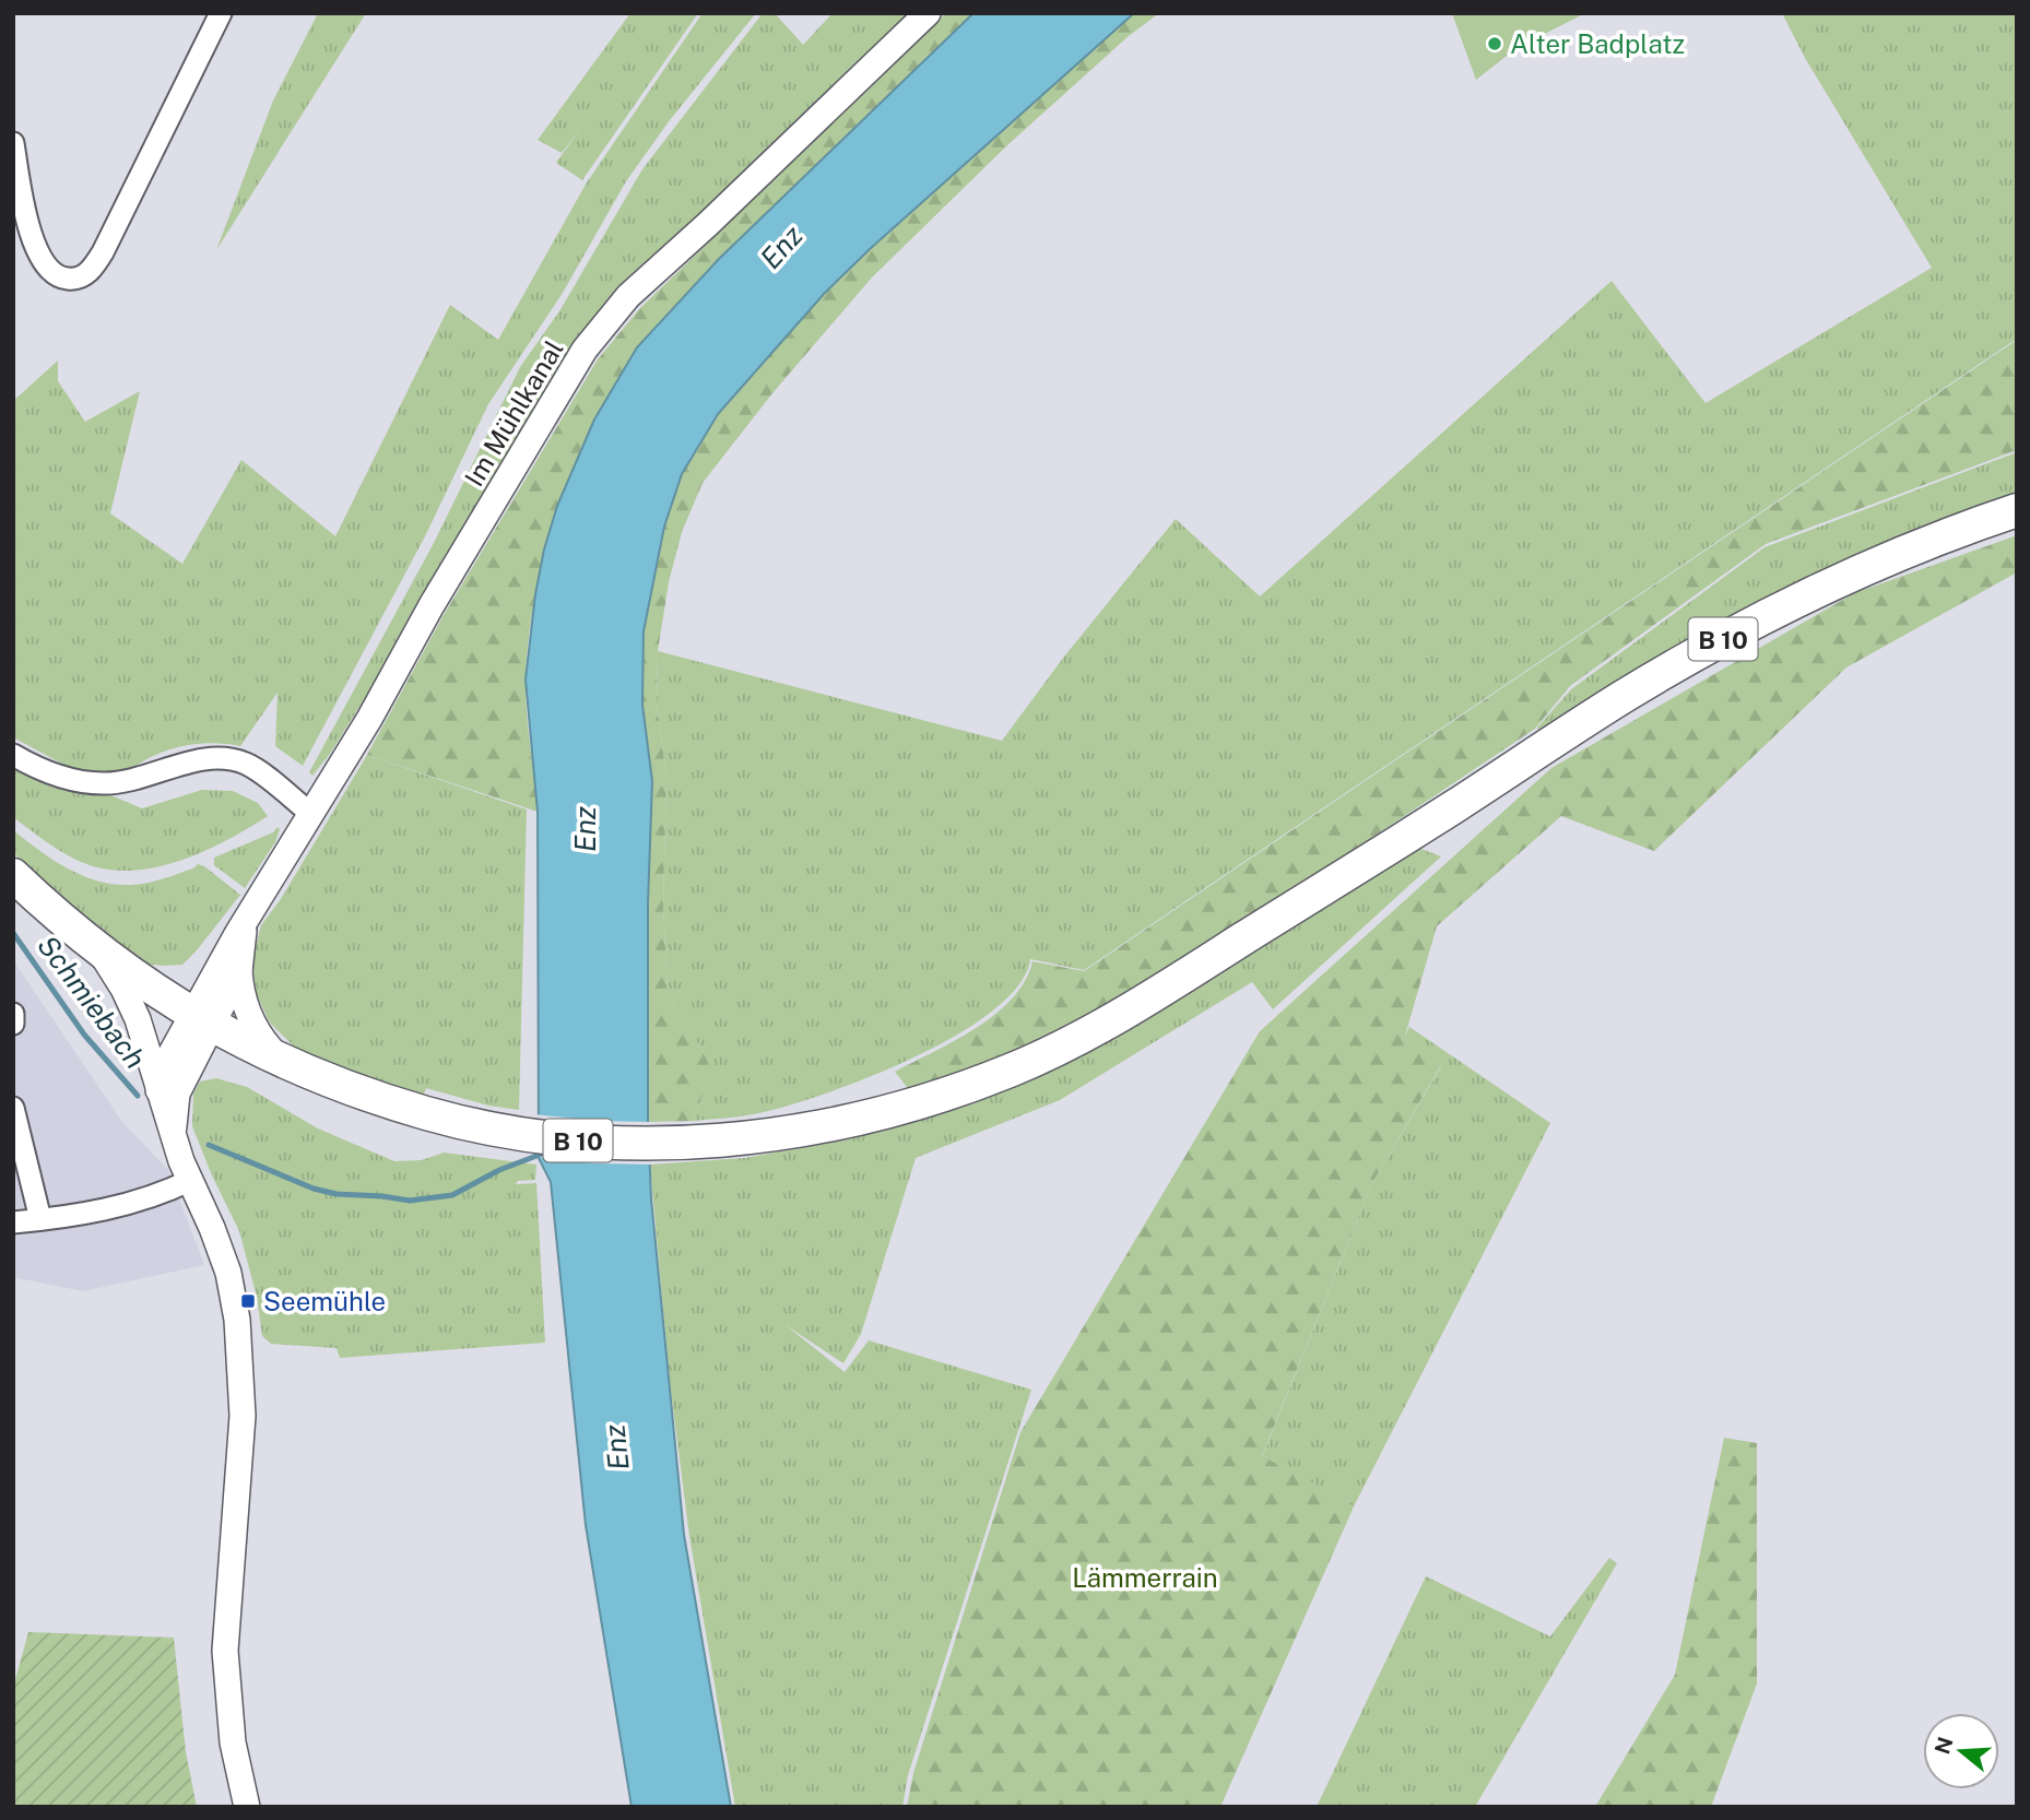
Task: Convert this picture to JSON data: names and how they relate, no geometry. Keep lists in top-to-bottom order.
{
  "streets": {
    "main road": ["B 10"],
    "street": ["Im Mühlkanal"]
  },
  "crossings": [
    ["Im Mühlkanal", "B 10"]
  ],
  "water": ["Enz", "Schmiebach"],
  "parks": ["Lämmerrain"],
  "places": {
    "other": ["Alter Badplatz"],
    "transit": ["Seemühle"]
  },
  "north": "left"
}
